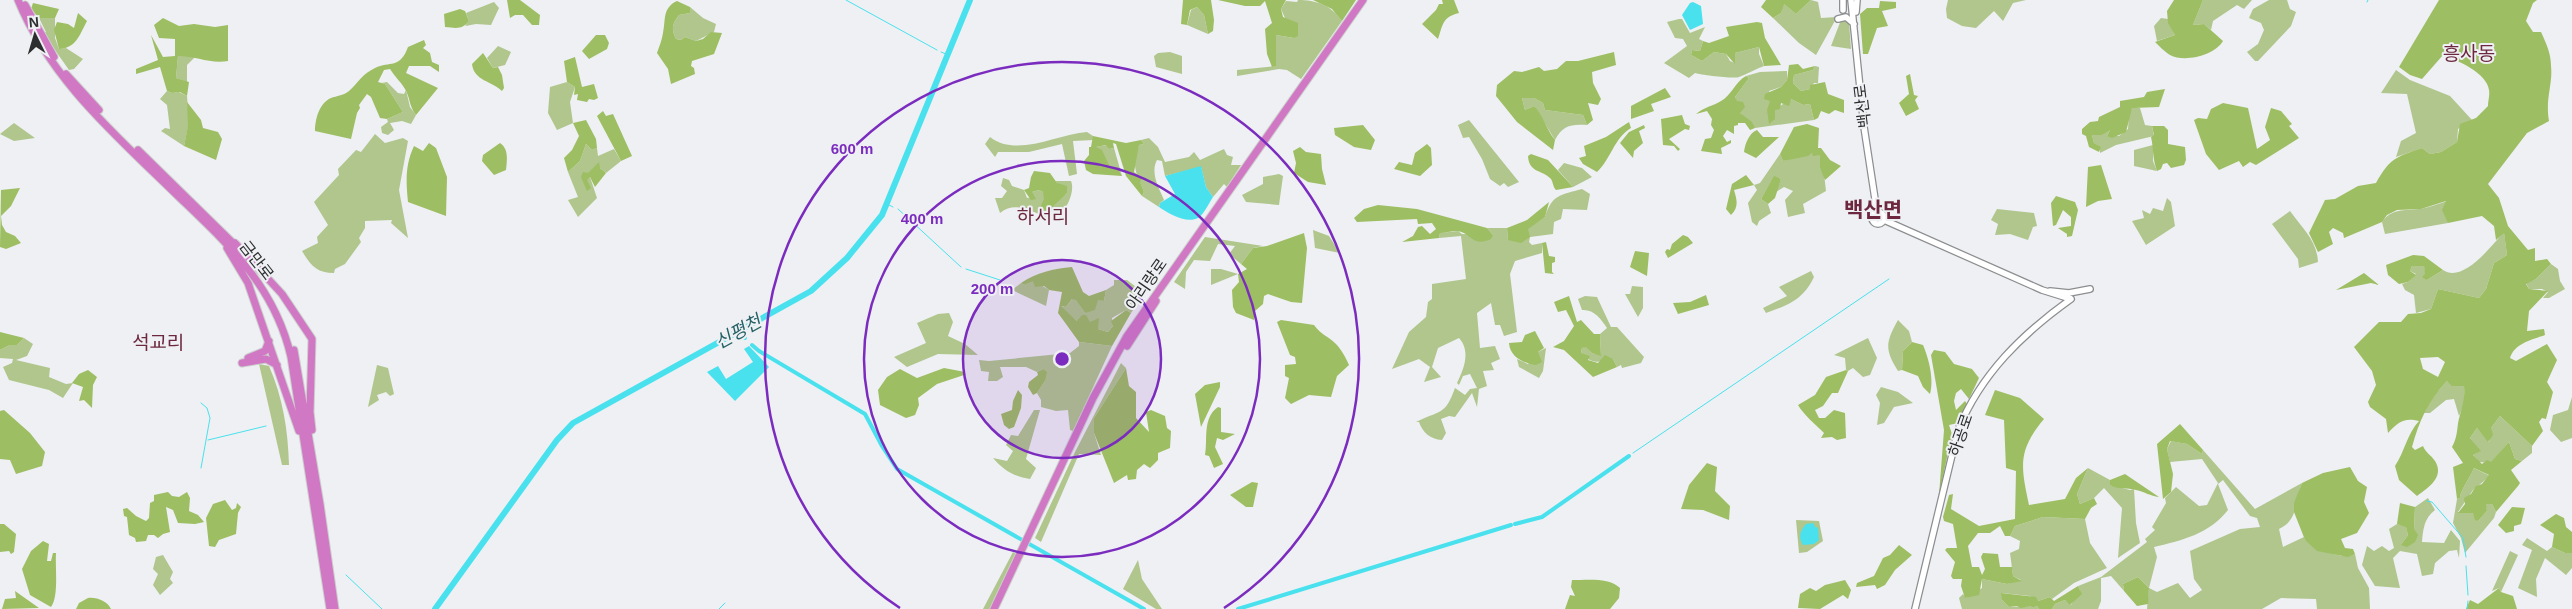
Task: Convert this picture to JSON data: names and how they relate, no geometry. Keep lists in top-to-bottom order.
{
  "streets": {
    "highway": ["금만로", "아리랑로"],
    "main road": ["백산로", "하공로"]
  },
  "districts": [
    "흥사동",
    "백산면",
    "하서리",
    "석교리"
  ],
  "water": ["신평천"],
  "north": "top",
  "rings": ["600 m", "400 m", "200 m"]
}
